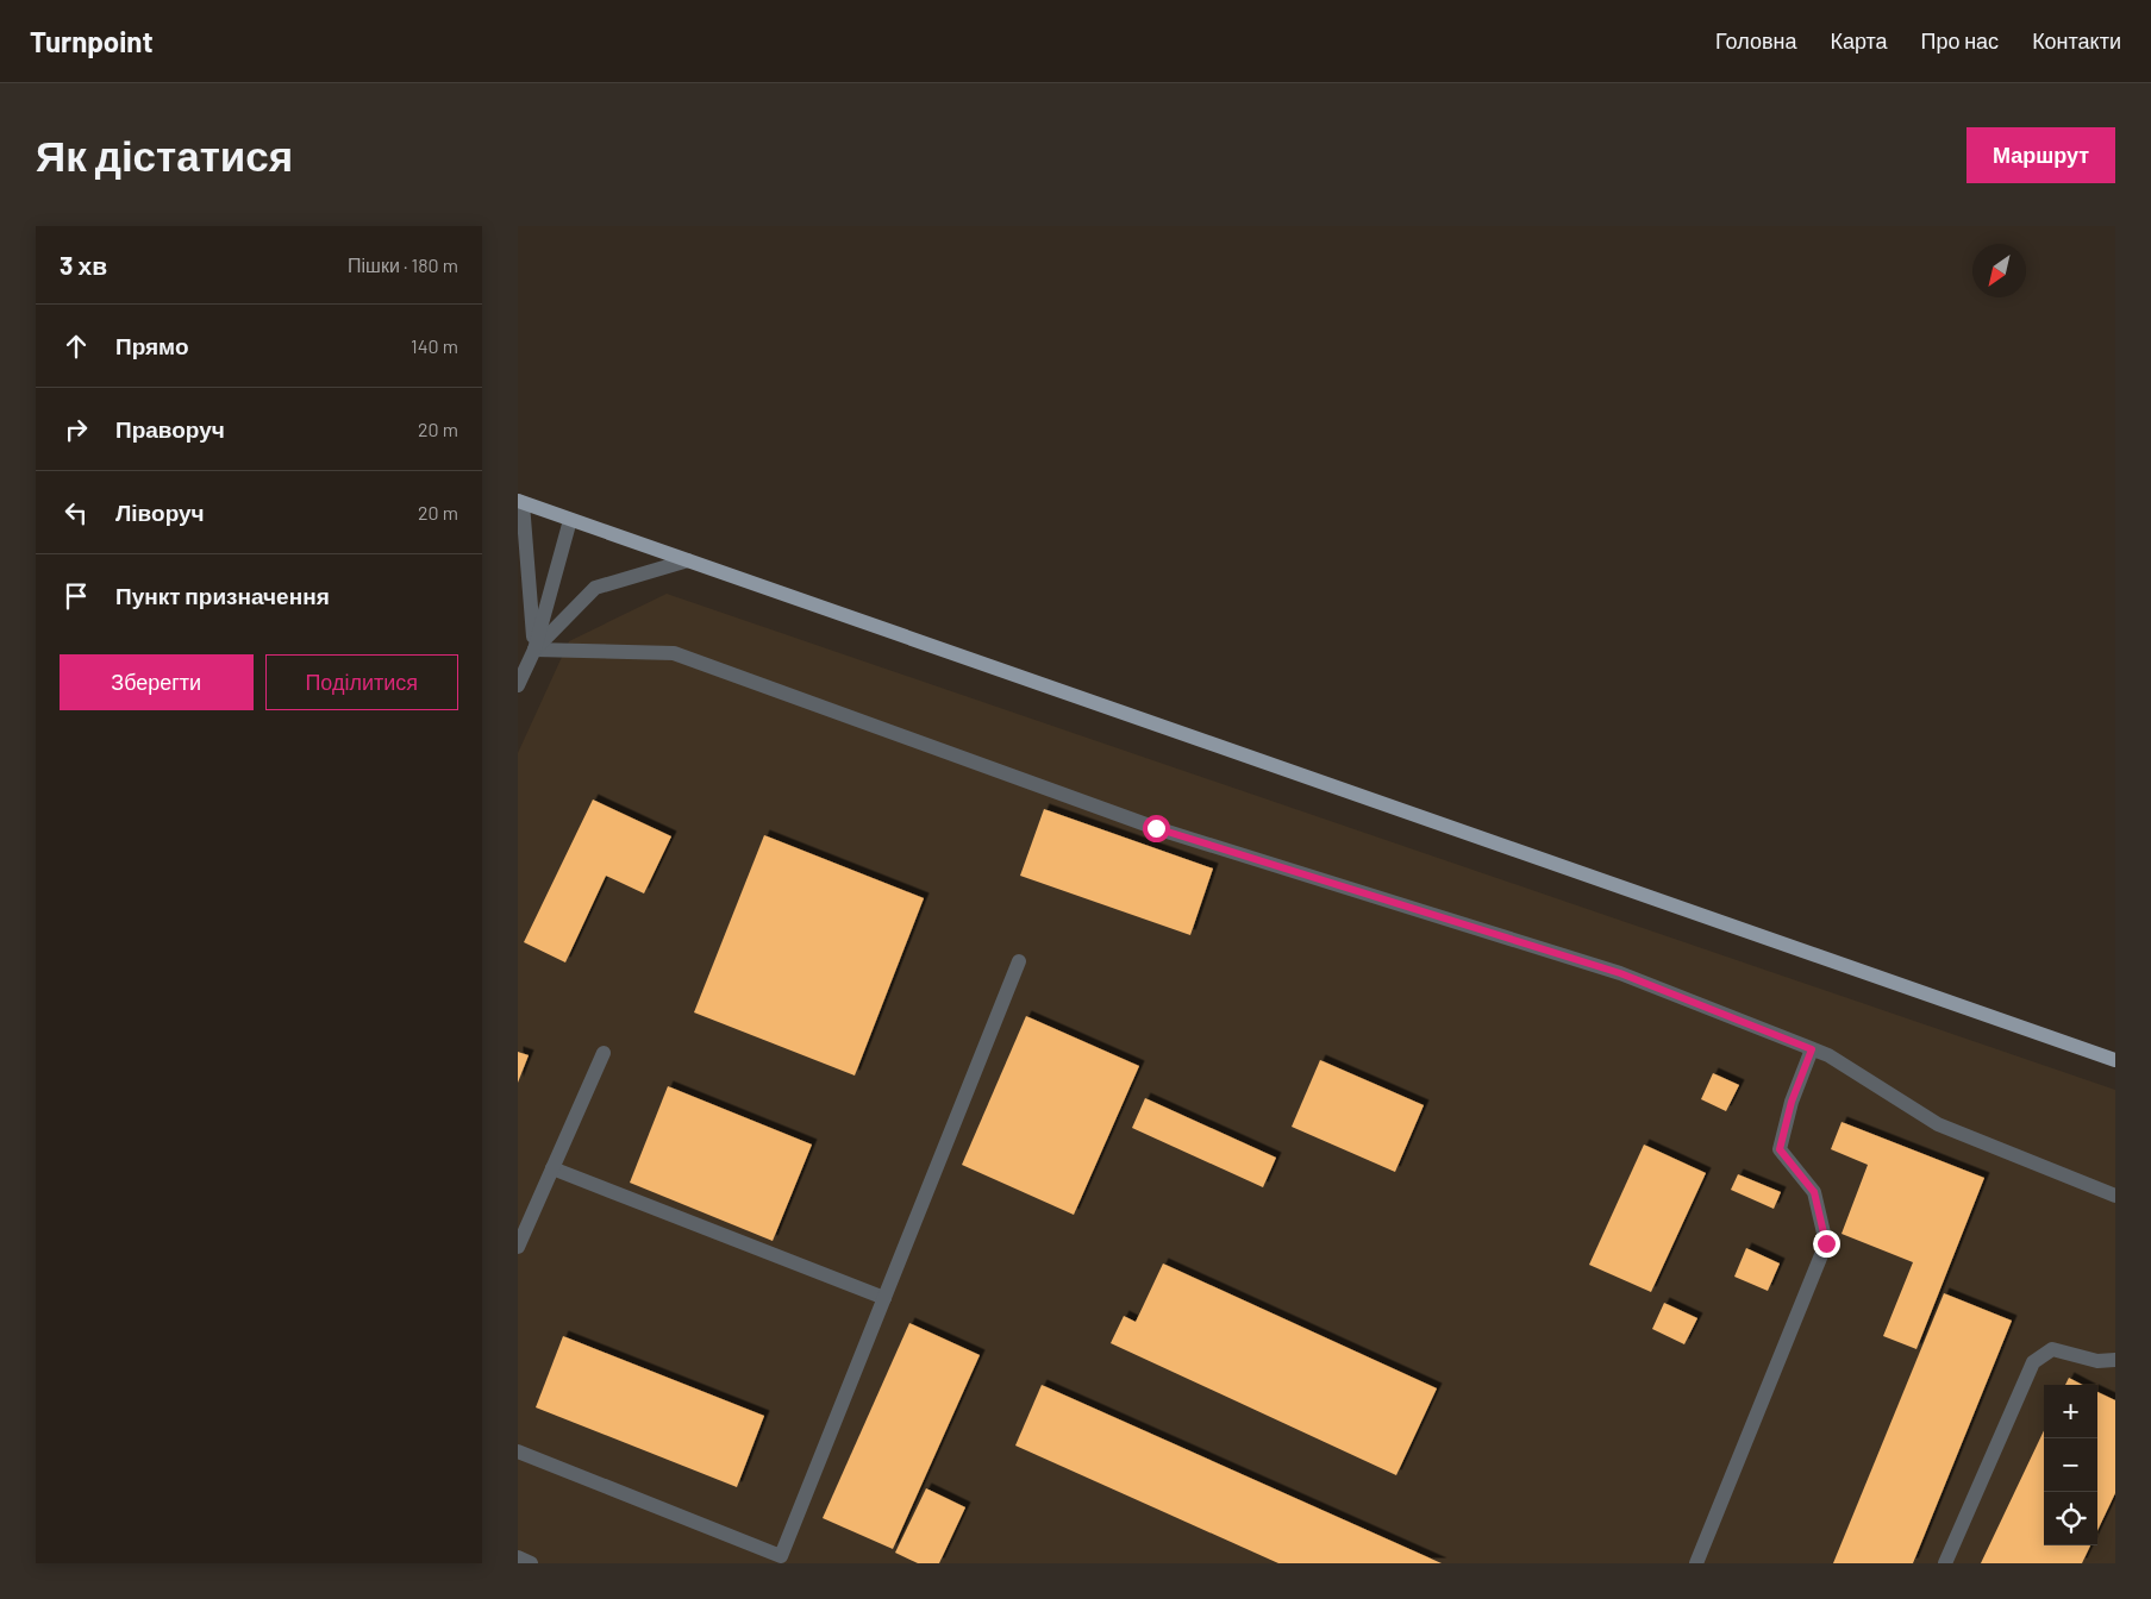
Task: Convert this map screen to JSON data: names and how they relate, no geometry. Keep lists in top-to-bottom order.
{
  "north": "bottom left",
  "page": {
    "header": "Turnpoint",
    "nav": [
      "Головна",
      "Карта",
      "Про нас",
      "Контакти"
    ],
    "buttons": [
      "Маршрут",
      ["Зберегти", "Поділитися"]
    ],
    "title": "Як дістатися",
    "heading": ["3 хв", "Пішки · 180 m"],
    "list": [
      ["Прямо", "140 m"],
      ["Праворуч", "20 m"],
      ["Ліворуч", "20 m"],
      "Пункт призначення"
    ],
    "map_buttons": ["+", "−"]
  }
}
